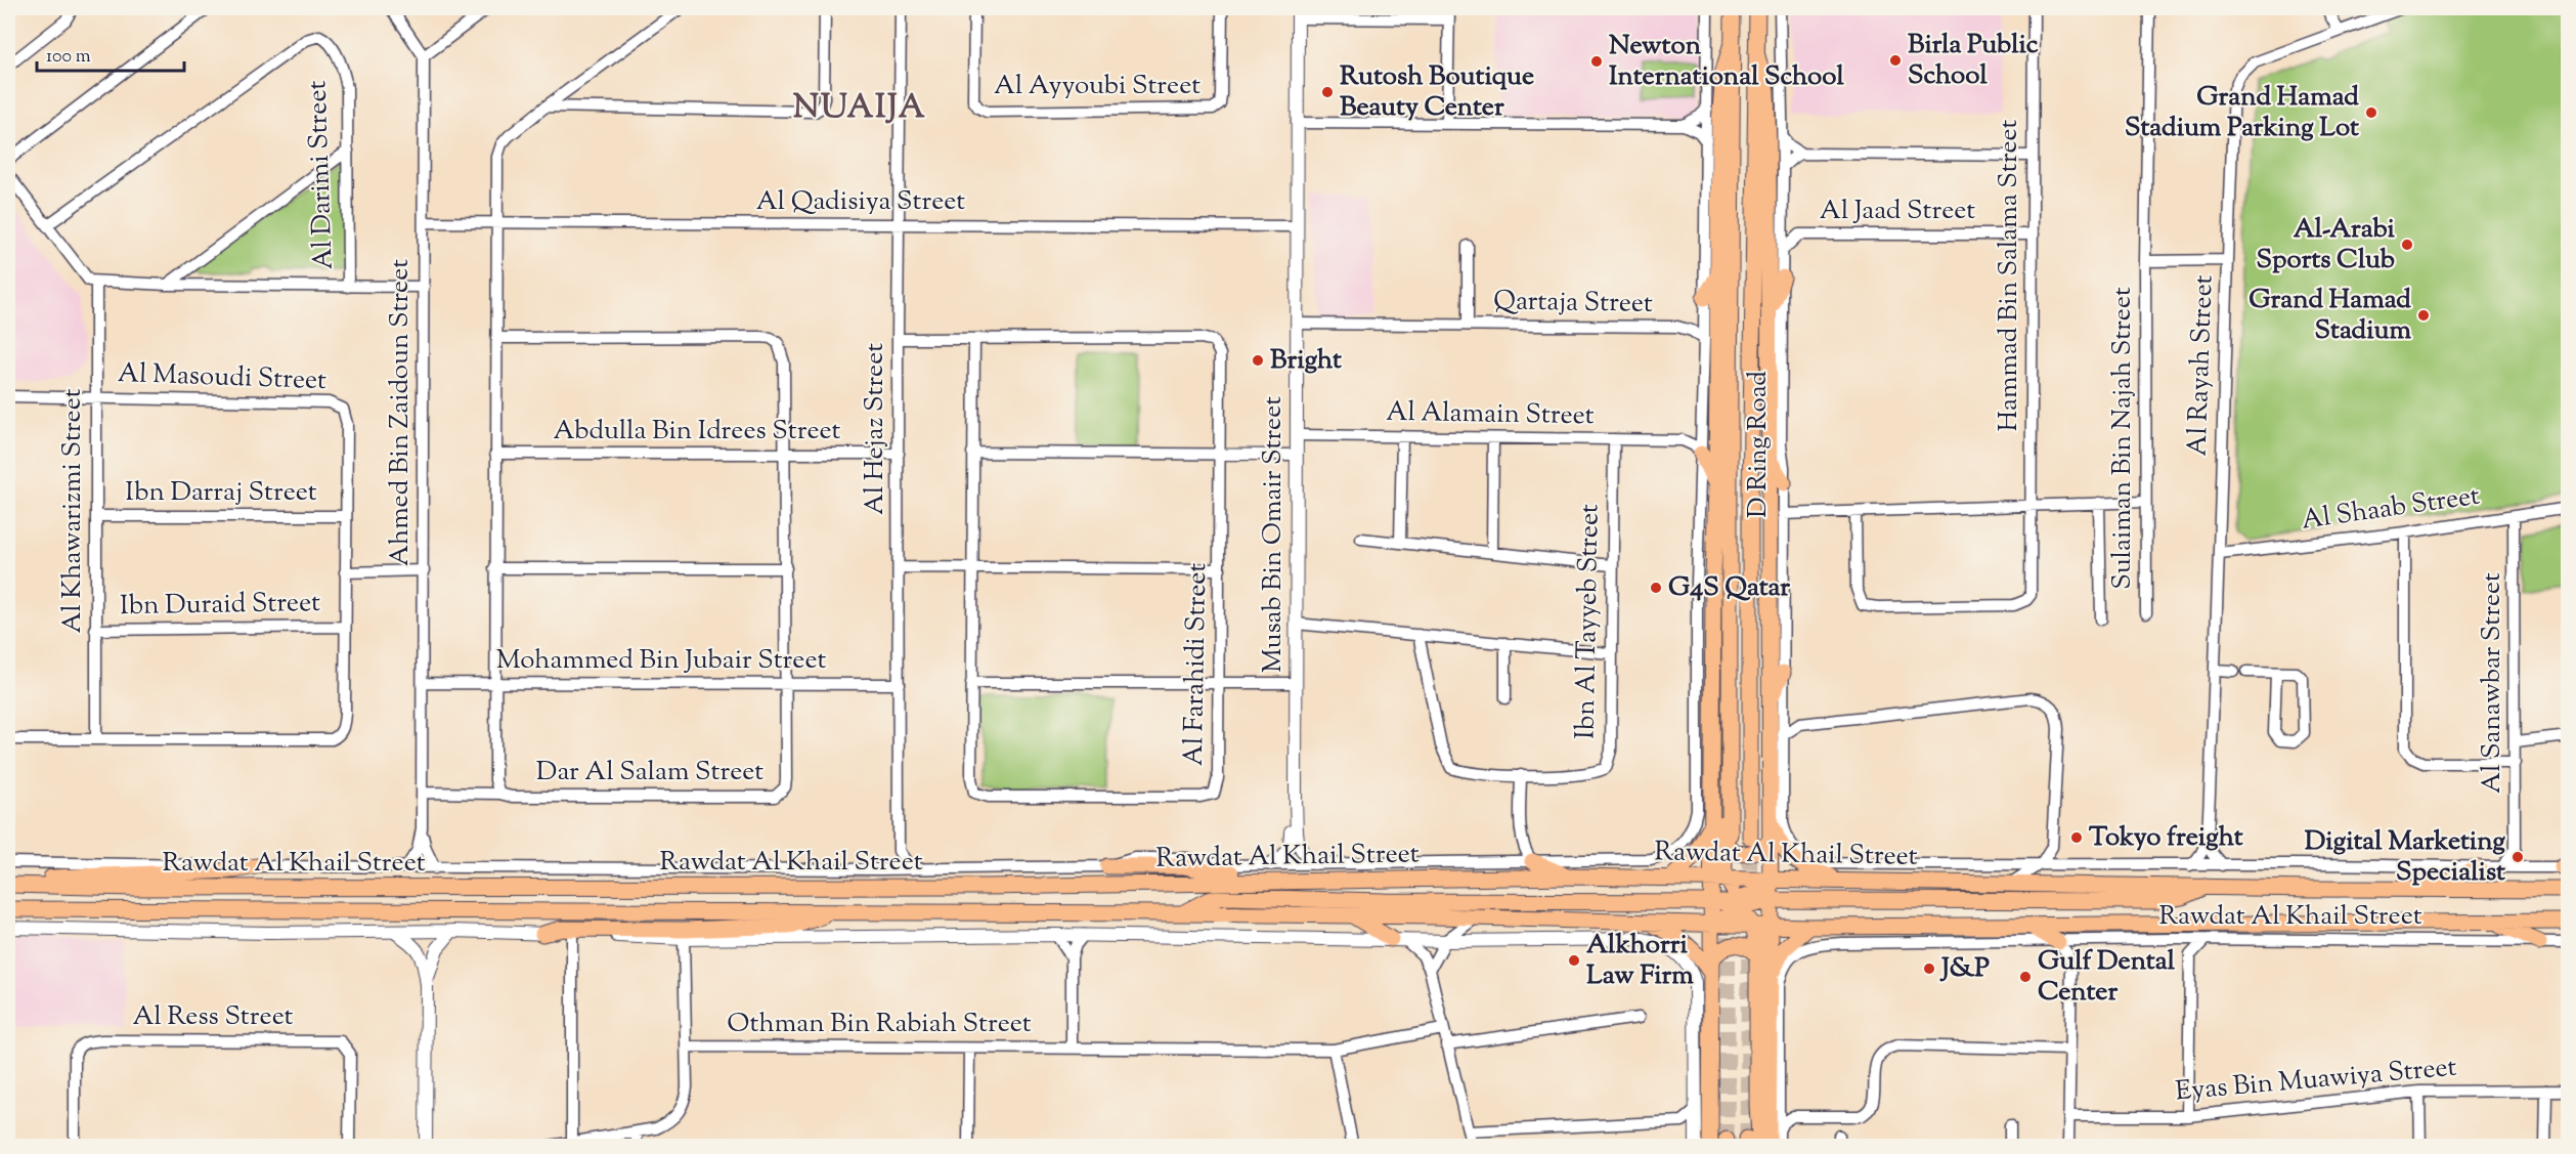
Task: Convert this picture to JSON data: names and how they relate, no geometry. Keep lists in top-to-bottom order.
{
  "streets": {
    "main road": ["D Ring Road", "Rawdat Al Khail Street"],
    "street": [
      "Al Ayyoubi Street",
      "Al Darimi Street",
      "Al Qadisiya Street",
      "Al Jaad Street",
      "Hammad Bin Salama Street",
      "Qartaja Street",
      "Al Rayah Street",
      "Al Masoudi Street",
      "Ahmed Bin Zaidoun Street",
      "Al Alamain Street",
      "Al Hejaz Street",
      "Abdulla Bin Idrees Street",
      "Sulaiman Bin Najah Street",
      "Ibn Darraj Street",
      "Al Shaab Street",
      "Al Khawarizmi Street",
      "Musab Bin Omair Street",
      "Ibn Duraid Street",
      "Ibn Al Tayyeb Street",
      "Mohammed Bin Jubair Street",
      "Al Farahidi Street",
      "Al Sanawbar Street",
      "Dar Al Salam Street",
      "Al Ress Street",
      "Othman Bin Rabiah Street",
      "Eyas Bin Muawiya Street"
    ]
  },
  "crossings": [
    ["Al Qadisiya Street", "Ahmed Bin Zaidoun Street"],
    ["Al Qadisiya Street", "Al Hejaz Street"],
    ["Al Qadisiya Street", "Musab Bin Omair Street"],
    ["Al Qadisiya Street", "Dar Al Salam Street"],
    ["Al Jaad Street", "Hammad Bin Salama Street"],
    ["Al Jaad Street", "D Ring Road"],
    ["Qartaja Street", "D Ring Road"],
    ["Qartaja Street", "Musab Bin Omair Street"],
    ["Al Rayah Street", "Sulaiman Bin Najah Street"],
    ["Al Rayah Street", "Al Shaab Street"],
    ["Al Rayah Street", "Rawdat Al Khail Street"],
    ["Al Masoudi Street", "Ibn Darraj Street"],
    ["Al Masoudi Street", "Al Khawarizmi Street"],
    ["Al Masoudi Street", "Ibn Duraid Street"],
    ["Ahmed Bin Zaidoun Street", "Mohammed Bin Jubair Street"],
    ["Ahmed Bin Zaidoun Street", "Rawdat Al Khail Street"],
    ["Al Alamain Street", "Musab Bin Omair Street"],
    ["Al Alamain Street", "Ibn Al Tayyeb Street"],
    ["Al Hejaz Street", "Abdulla Bin Idrees Street"],
    ["Al Hejaz Street", "Mohammed Bin Jubair Street"],
    ["Al Hejaz Street", "Al Farahidi Street"],
    ["Abdulla Bin Idrees Street", "Dar Al Salam Street"],
    ["D Ring Road", "Rawdat Al Khail Street"],
    ["Ibn Darraj Street", "Al Khawarizmi Street"],
    ["Al Shaab Street", "Al Sanawbar Street"],
    ["Al Khawarizmi Street", "Ibn Duraid Street"],
    ["Musab Bin Omair Street", "Rawdat Al Khail Street"],
    ["Mohammed Bin Jubair Street", "Dar Al Salam Street"]
  ],
  "districts": ["NUAIJA"],
  "places": [
    "Birla Public School",
    "Newton International School",
    "Rutosh Boutique Beauty Center",
    "Grand Hamad Stadium Parking Lot",
    "Al-Arabi Sports Club",
    "Grand Hamad Stadium",
    "Bright",
    "G4S Qatar",
    "Tokyo freight",
    "Digital Marketing Specialist",
    "Alkhorri Law Firm",
    "J&P",
    "Gulf Dental Center"
  ],
  "scale_bar": "100 m"
}
